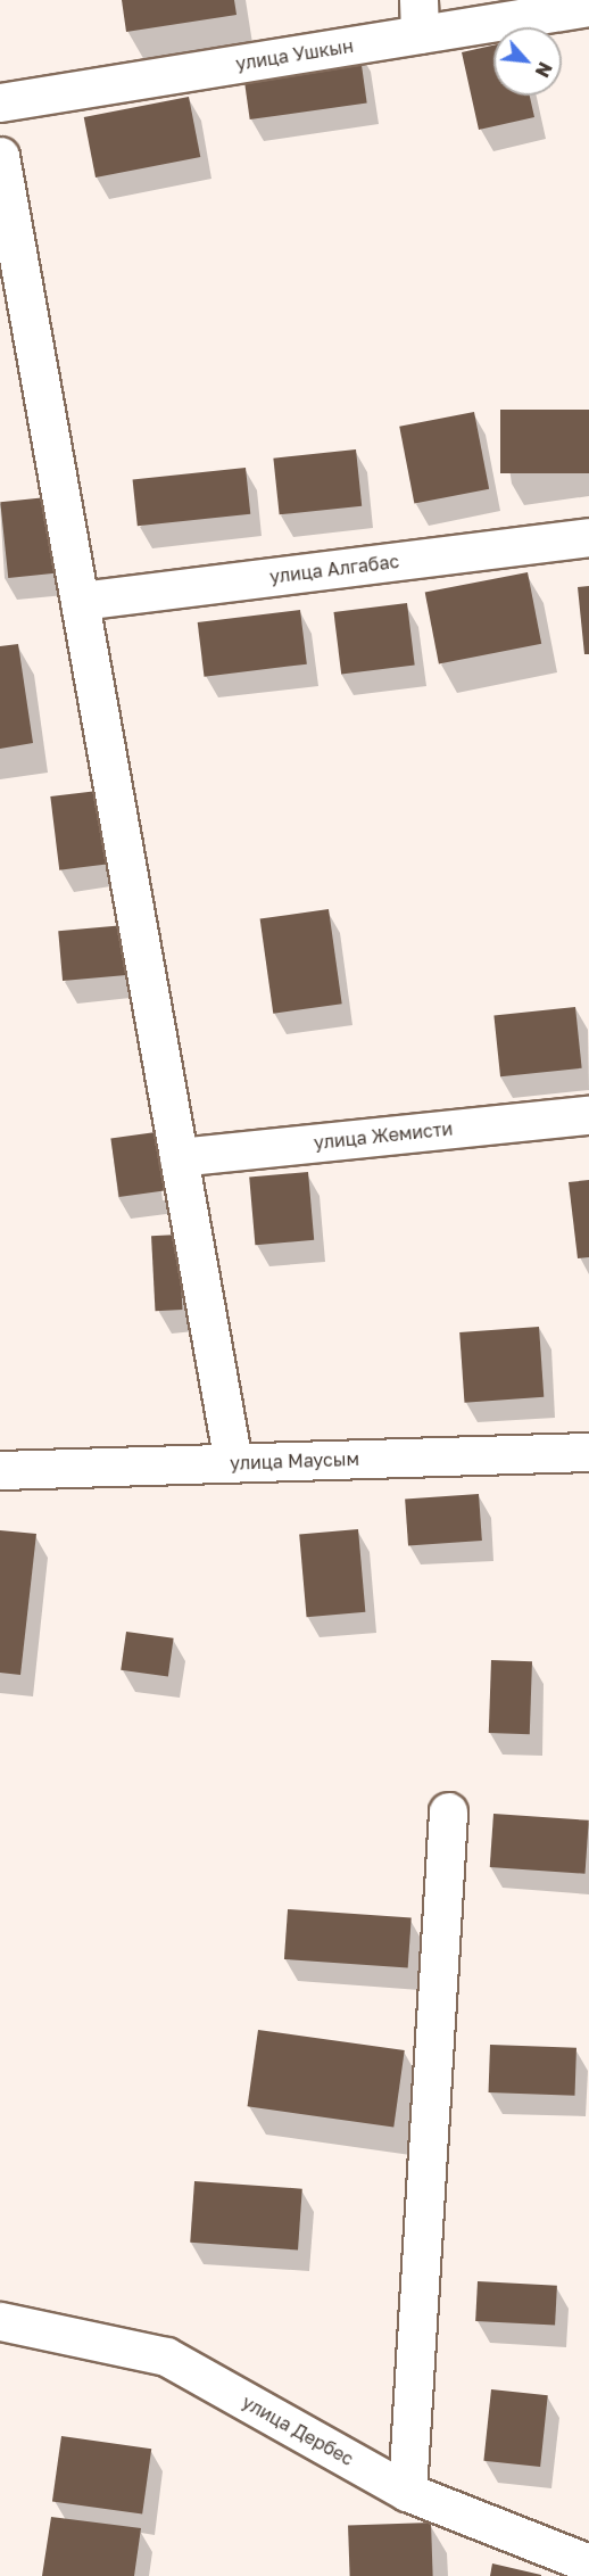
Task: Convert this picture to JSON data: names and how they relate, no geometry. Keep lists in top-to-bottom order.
{
  "streets": {
    "street": [
      "улица Ушкын",
      "улица Алгабас",
      "улица Жемисти",
      "улица Маусым",
      "улица Дербес"
    ]
  },
  "north": "bottom right"
}
